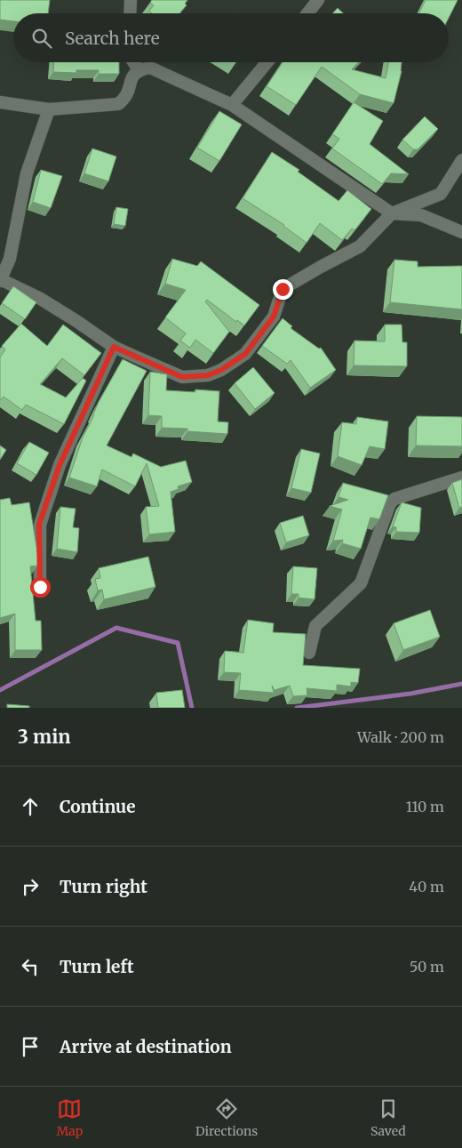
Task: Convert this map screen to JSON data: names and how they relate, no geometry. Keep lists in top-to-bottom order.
{
  "page": {
    "search": "Search here",
    "heading": ["3 min", "Walk · 200 m"],
    "list": [
      ["Continue", "110 m"],
      ["Turn right", "40 m"],
      ["Turn left", "50 m"],
      "Arrive at destination"
    ],
    "nav": ["Map", "Directions", "Saved"]
  }
}
